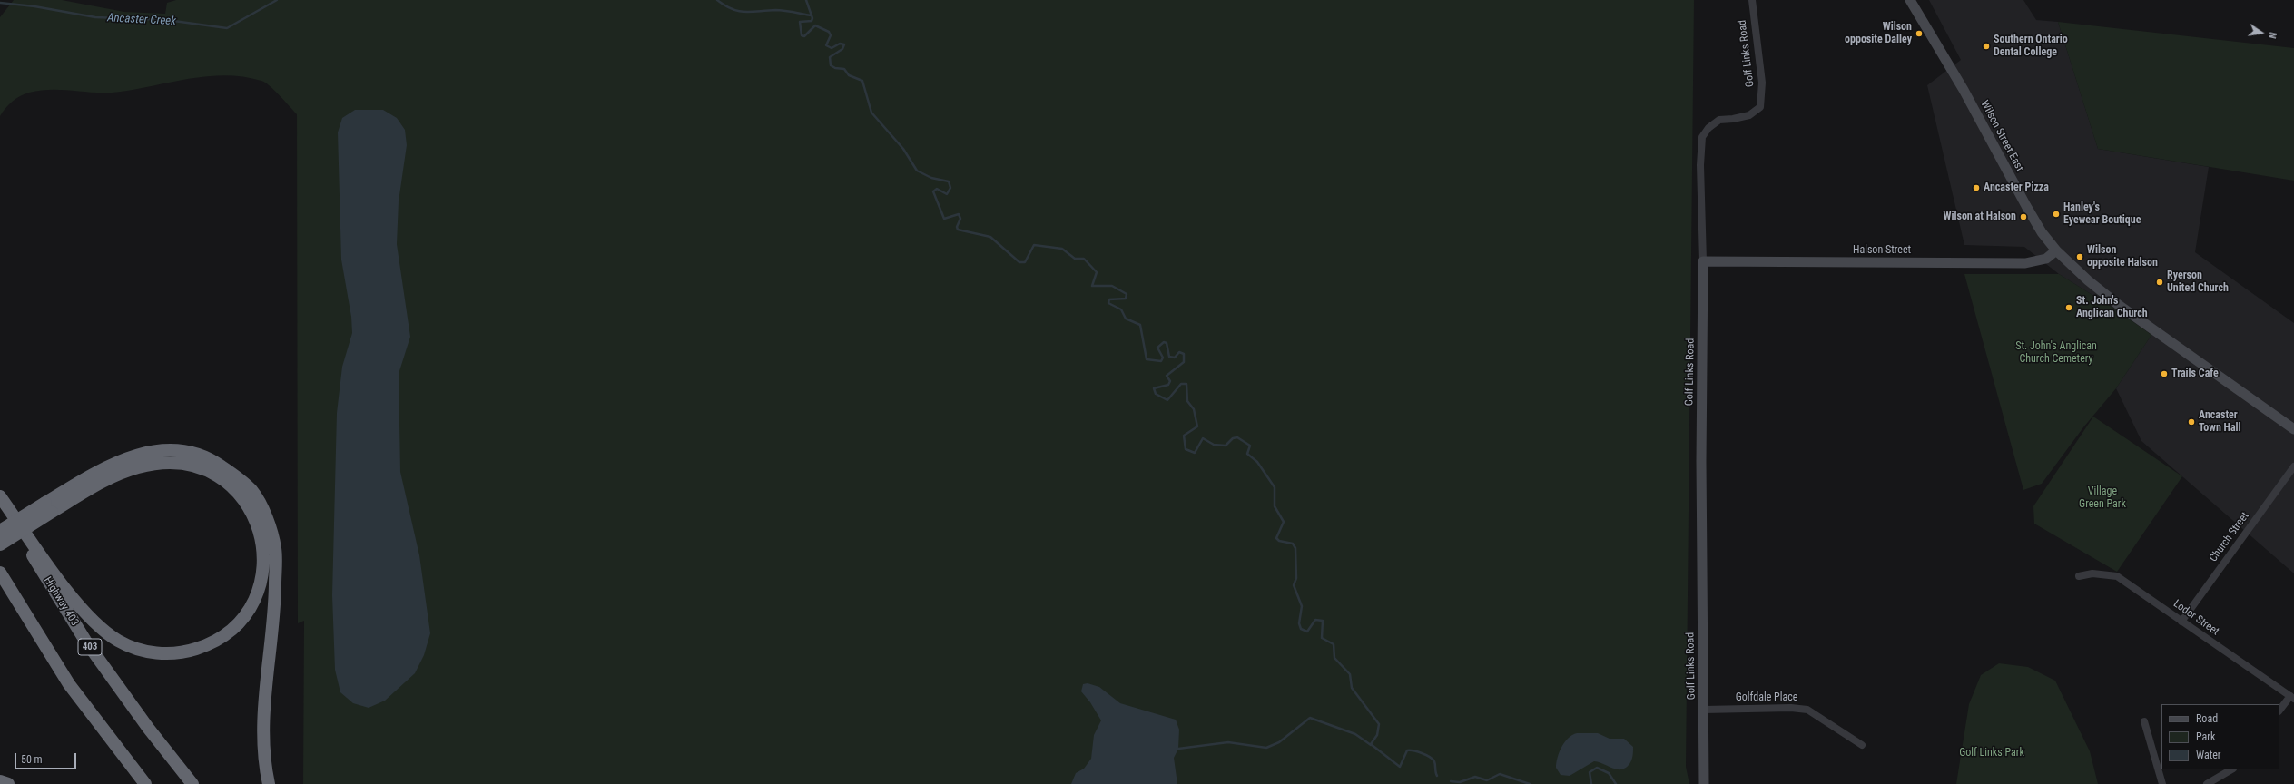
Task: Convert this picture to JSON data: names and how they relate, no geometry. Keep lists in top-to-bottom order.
{
  "streets": {
    "highway": ["Highway 403", "403"],
    "main road": ["Golf Links Road", "Wilson Street East", "Halson Street"],
    "street": ["Church Street", "Lodor Street", "Golfdale Place"]
  },
  "crossings": [
    ["Golf Links Road", "Halson Street"],
    ["Golf Links Road", "Golfdale Place"],
    ["Wilson Street East", "Halson Street"],
    ["Church Street", "Lodor Street"]
  ],
  "water": ["Ancaster Creek"],
  "parks": ["St. John's Anglican Church Cemetery", "Village Green Park", "Golf Links Park"],
  "places": [
    "Wilson opposite Dalley",
    "Southern Ontario Dental College",
    "Ancaster Pizza",
    "Hanley's Eyewear Boutique",
    "Wilson at Halson",
    "Wilson opposite Halson",
    "Ryerson United Church",
    "St. John's Anglican Church",
    "Trails Cafe",
    "Ancaster Town Hall"
  ],
  "legend": ["Road", "Park", "Water"],
  "scale_bar": "50 m",
  "north": "right"
}
